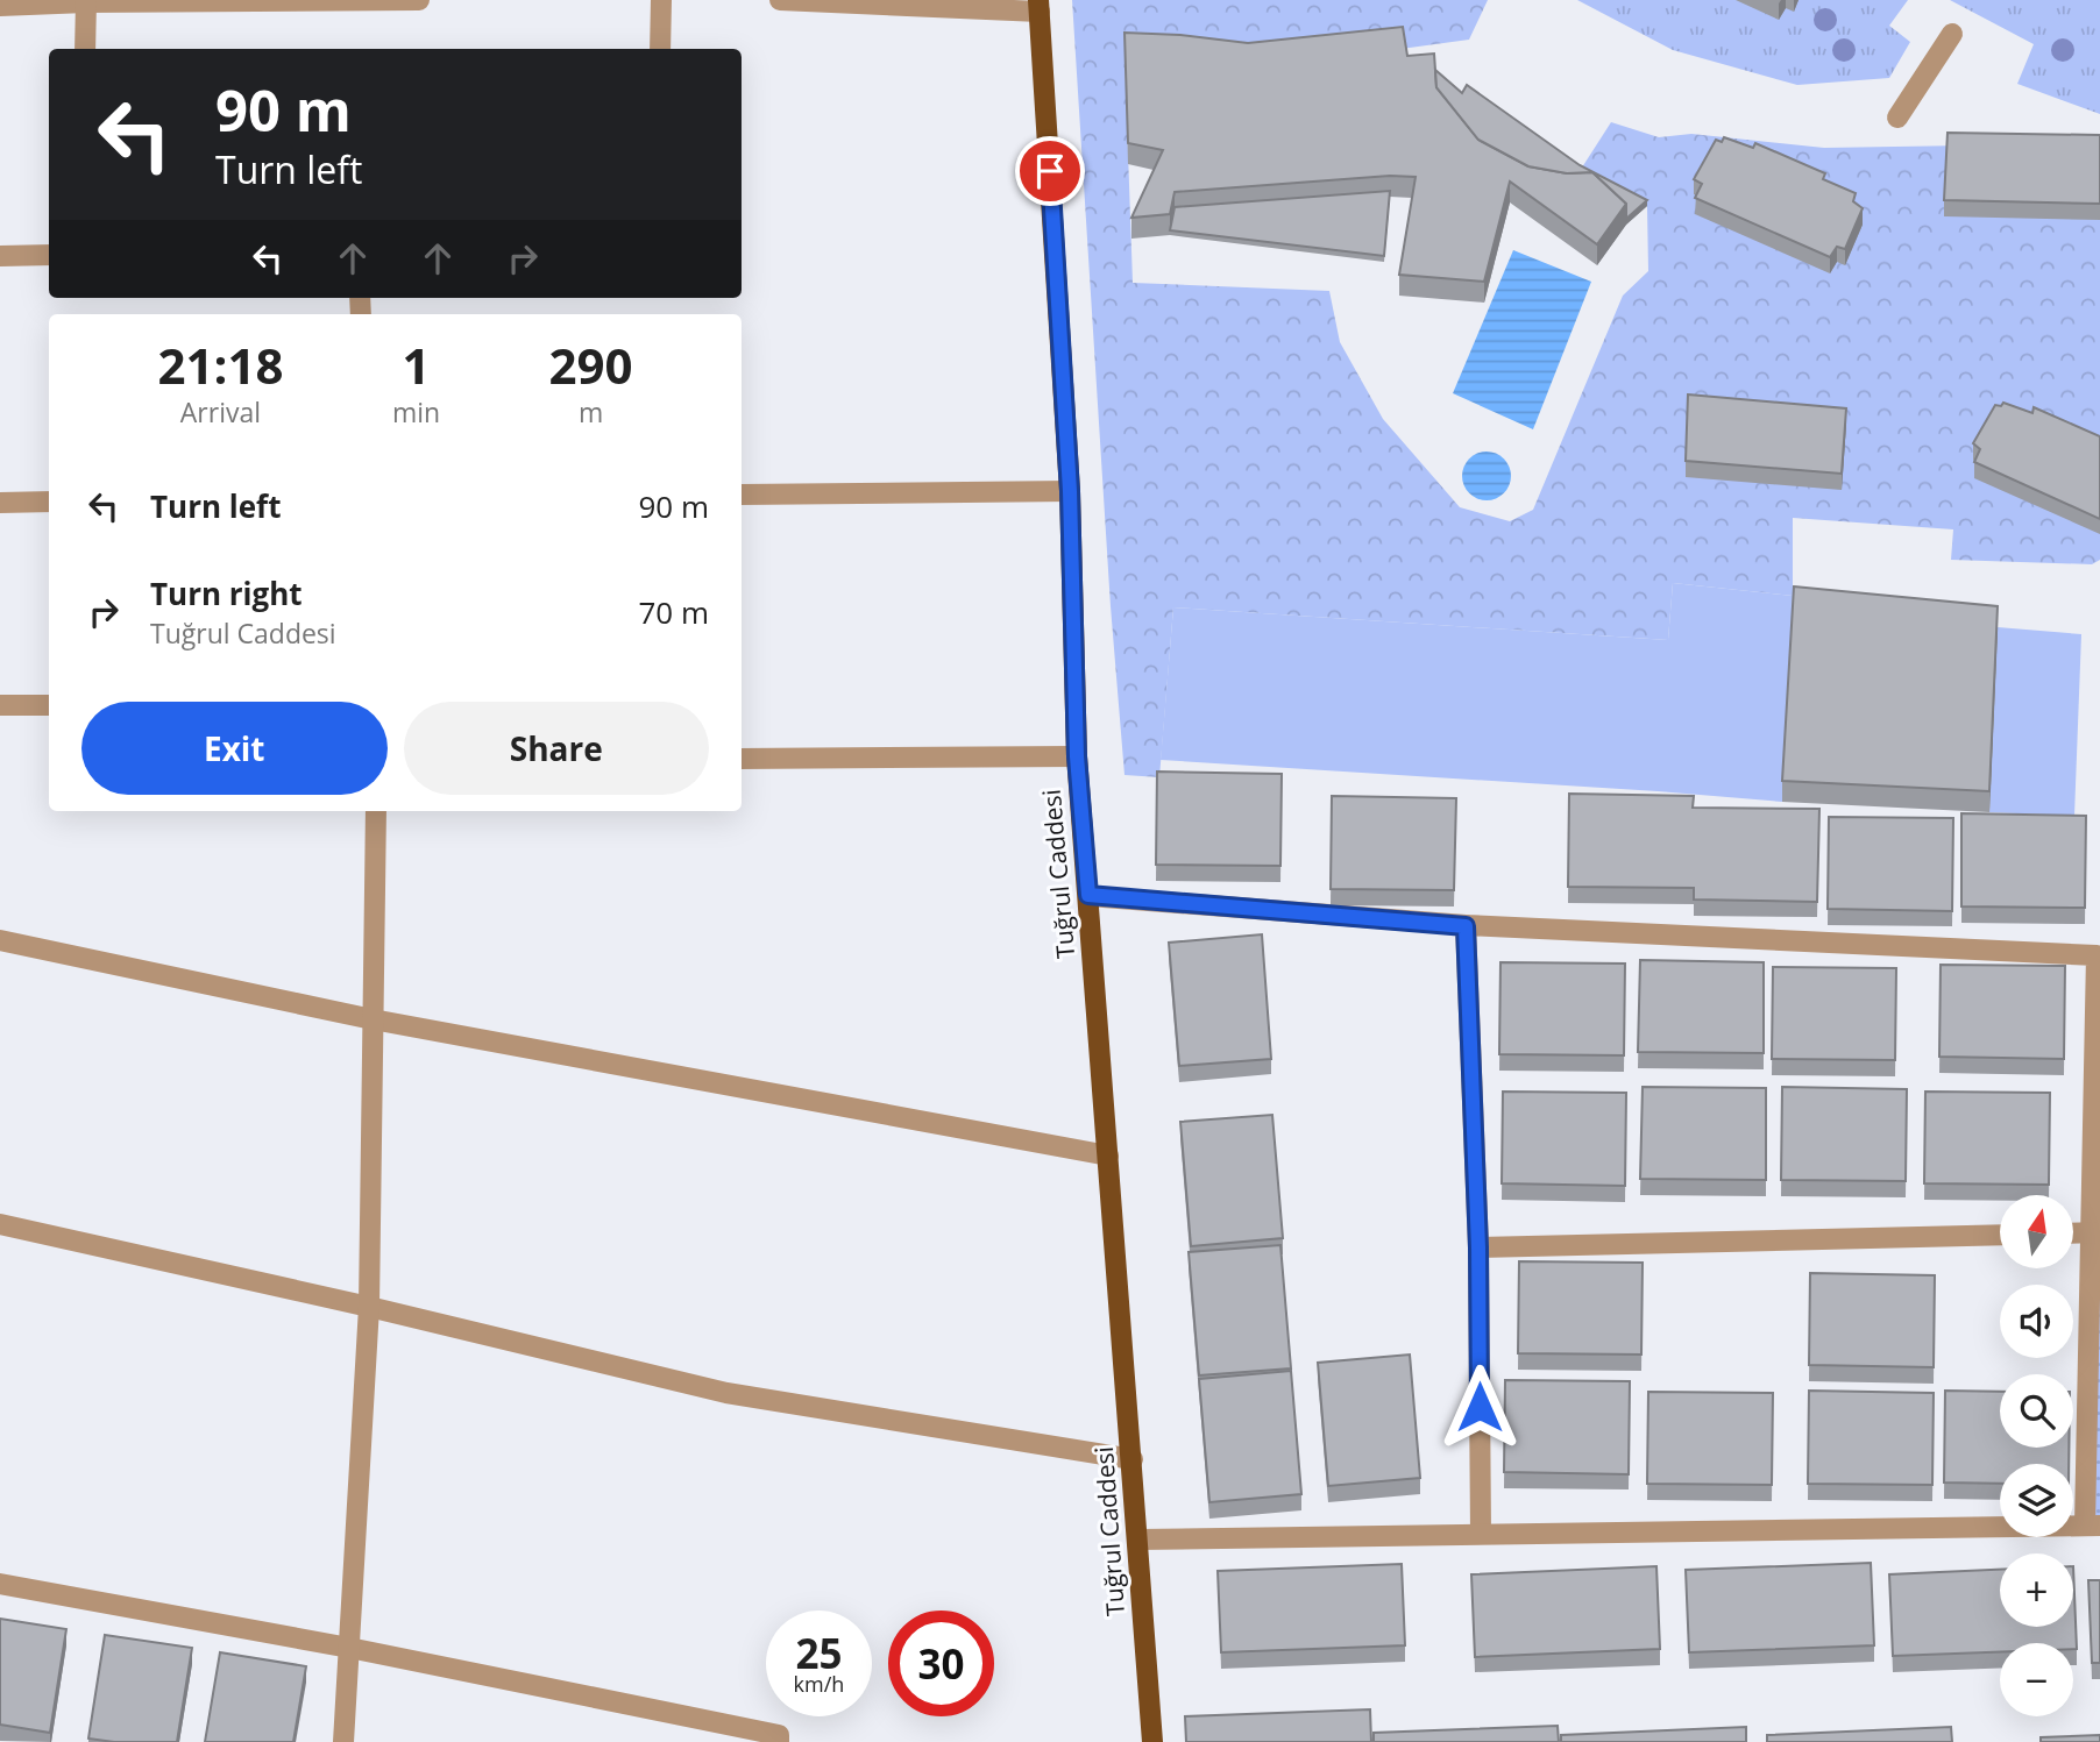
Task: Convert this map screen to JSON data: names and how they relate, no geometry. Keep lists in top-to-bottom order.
{
  "streets": {
    "main road": ["Tuğrul Caddesi"]
  },
  "north": "top",
  "page": {
    "turn": ["90 m", "Turn left"],
    "eta": [
      "21:18",
      "Arrival",
      "1",
      "min",
      "290",
      "m"
    ],
    "list": [
      {
        "name": "Turn left",
        "value": "90 m"
      },
      {
        "name": "Turn right",
        "note": "Tuğrul Caddesi",
        "value": "70 m"
      }
    ],
    "buttons": ["Exit", "Share"],
    "map_buttons": ["+", "−"],
    "speed": "25 km/h",
    "limit": "30"
  }
}
